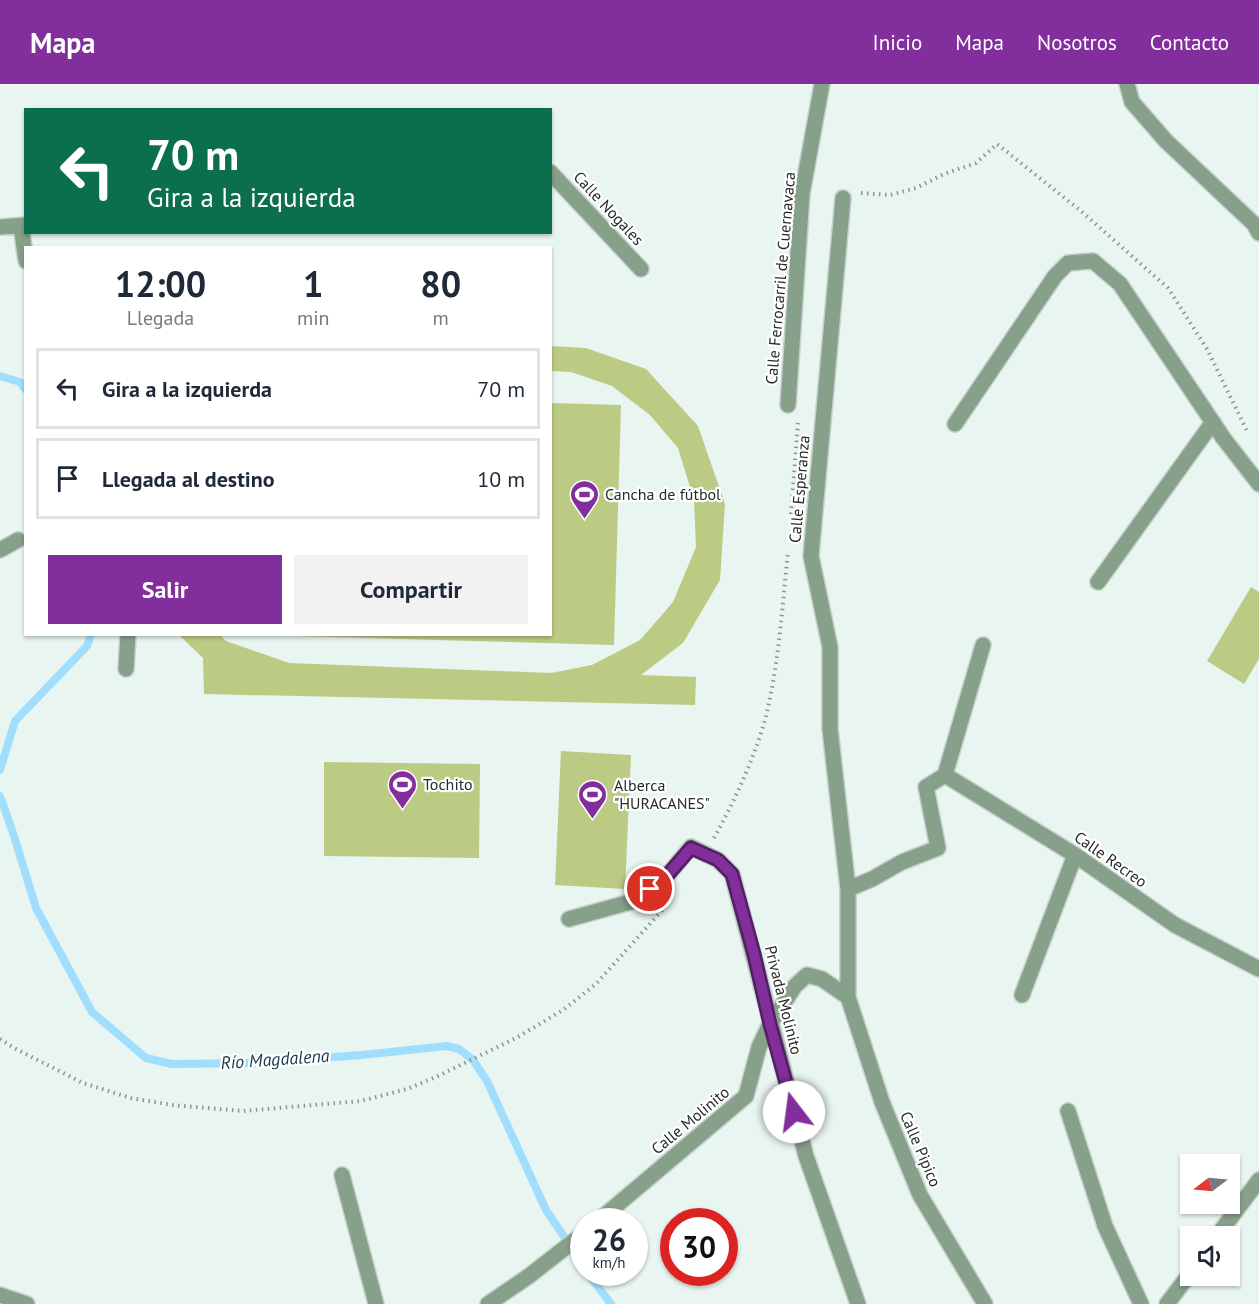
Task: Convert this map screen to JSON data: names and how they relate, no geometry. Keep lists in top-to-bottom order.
{
  "streets": {
    "street": [
      "Calle Nogales",
      "Calle Ferrocarril de Cuernavaca",
      "Calle Esperanza",
      "Calle Recreo",
      "Privada Molinito",
      "Calle Molinito",
      "Calle Pipico"
    ]
  },
  "crossings": [
    ["Calle Esperanza", "Calle Molinito"],
    ["Calle Esperanza", "Calle Pipico"],
    ["Privada Molinito", "Calle Molinito"],
    ["Calle Molinito", "Calle Pipico"]
  ],
  "water": ["Río Magdalena"],
  "places": {
    "sports": ["Cancha de fútbol", "Tochito", "Alberca \"HURACANES\""]
  },
  "north": "left",
  "page": {
    "header": "Mapa",
    "nav": [
      "Inicio",
      "Mapa",
      "Nosotros",
      "Contacto"
    ],
    "turn": ["70 m", "Gira a la izquierda"],
    "eta": [
      "12:00",
      "Llegada",
      "1",
      "min",
      "80",
      "m"
    ],
    "list": [
      {
        "name": "Gira a la izquierda",
        "value": "70 m"
      },
      {
        "name": "Llegada al destino",
        "value": "10 m"
      }
    ],
    "buttons": ["Salir", "Compartir"],
    "speed": "26 km/h",
    "limit": "30"
  }
}
